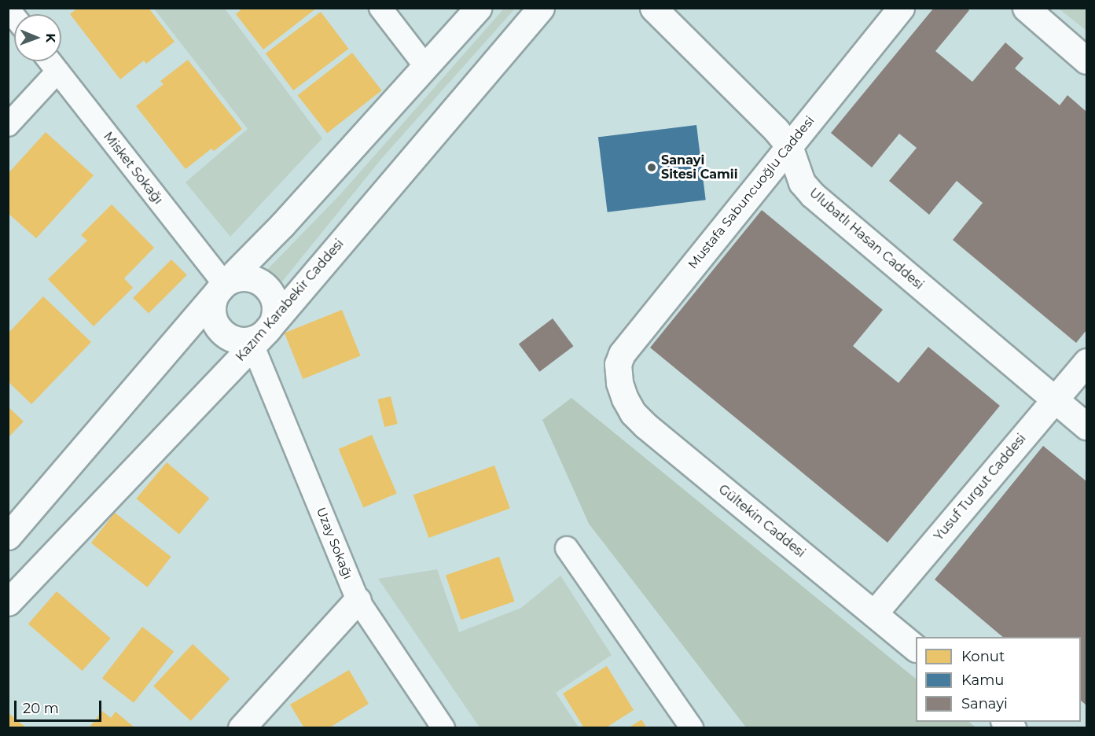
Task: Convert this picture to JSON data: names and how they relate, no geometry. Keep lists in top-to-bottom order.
{
  "streets": {
    "street": [
      "Misket Sokağı",
      "Mustafa Sabuncuoğlu Caddesi",
      "Ulubatlı Hasan Caddesi",
      "Kazım Karabekir Caddesi",
      "Yusuf Turgut Caddesi",
      "Gültekin Caddesi",
      "Uzay Sokağı"
    ]
  },
  "crossings": [
    ["Misket Sokağı", "Kazım Karabekir Caddesi"],
    ["Misket Sokağı", "Uzay Sokağı"],
    ["Mustafa Sabuncuoğlu Caddesi", "Ulubatlı Hasan Caddesi"],
    ["Mustafa Sabuncuoğlu Caddesi", "Gültekin Caddesi"],
    ["Ulubatlı Hasan Caddesi", "Yusuf Turgut Caddesi"],
    ["Kazım Karabekir Caddesi", "Uzay Sokağı"],
    ["Yusuf Turgut Caddesi", "Gültekin Caddesi"]
  ],
  "places": ["Sanayi Sitesi Camii"],
  "legend": ["Konut", "Kamu", "Sanayi"],
  "scale_bar": "20 m",
  "north": "right"
}
